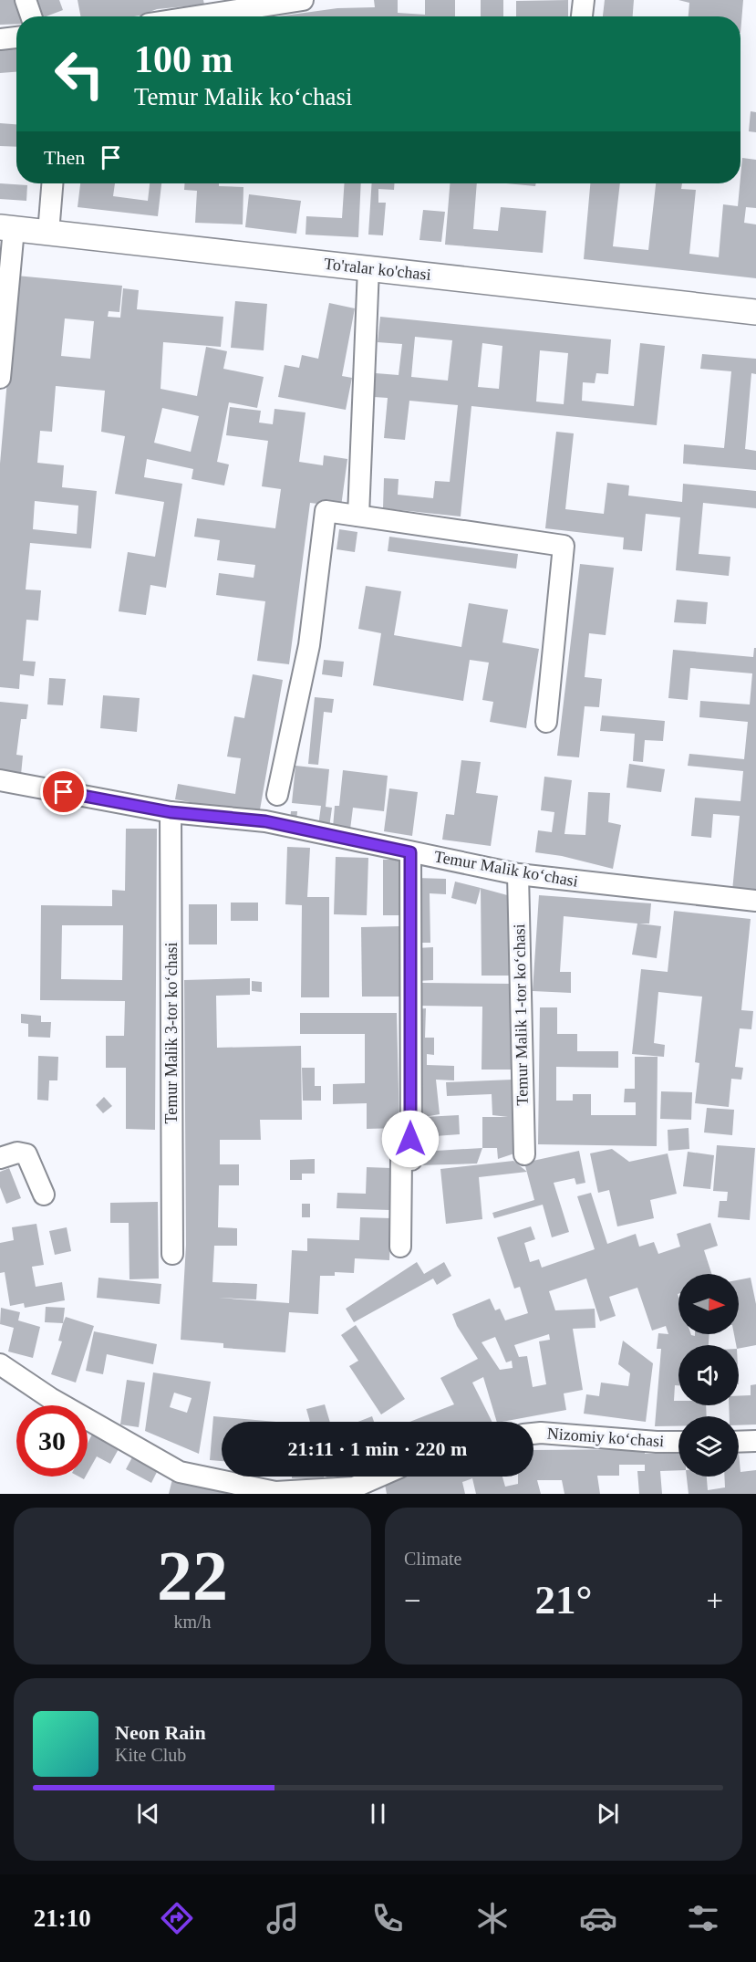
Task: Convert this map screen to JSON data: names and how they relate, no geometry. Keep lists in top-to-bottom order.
{
  "streets": {
    "street": [
      "To'ralar ko'chasi",
      "Temur Malik koʻchasi",
      "Temur Malik 1-tor ko‘chasi",
      "Temur Malik 3-tor koʻchasi",
      "Nizomiy koʻchasi"
    ]
  },
  "crossings": [
    ["Temur Malik koʻchasi", "Temur Malik 1-tor ko‘chasi"],
    ["Temur Malik koʻchasi", "Temur Malik 3-tor koʻchasi"]
  ],
  "north": "right",
  "page": {
    "turn": ["100 m", "Temur Malik koʻchasi"],
    "then": "Then",
    "limit": "30",
    "trip": "21:11 · 1 min · 220 m",
    "tile": [
      ["22", "km/h"],
      "Climate"
    ],
    "heat": ["−", "21°", "+"],
    "song": ["Neon Rain", "Kite Club"],
    "tabs": "21:10"
  }
}
